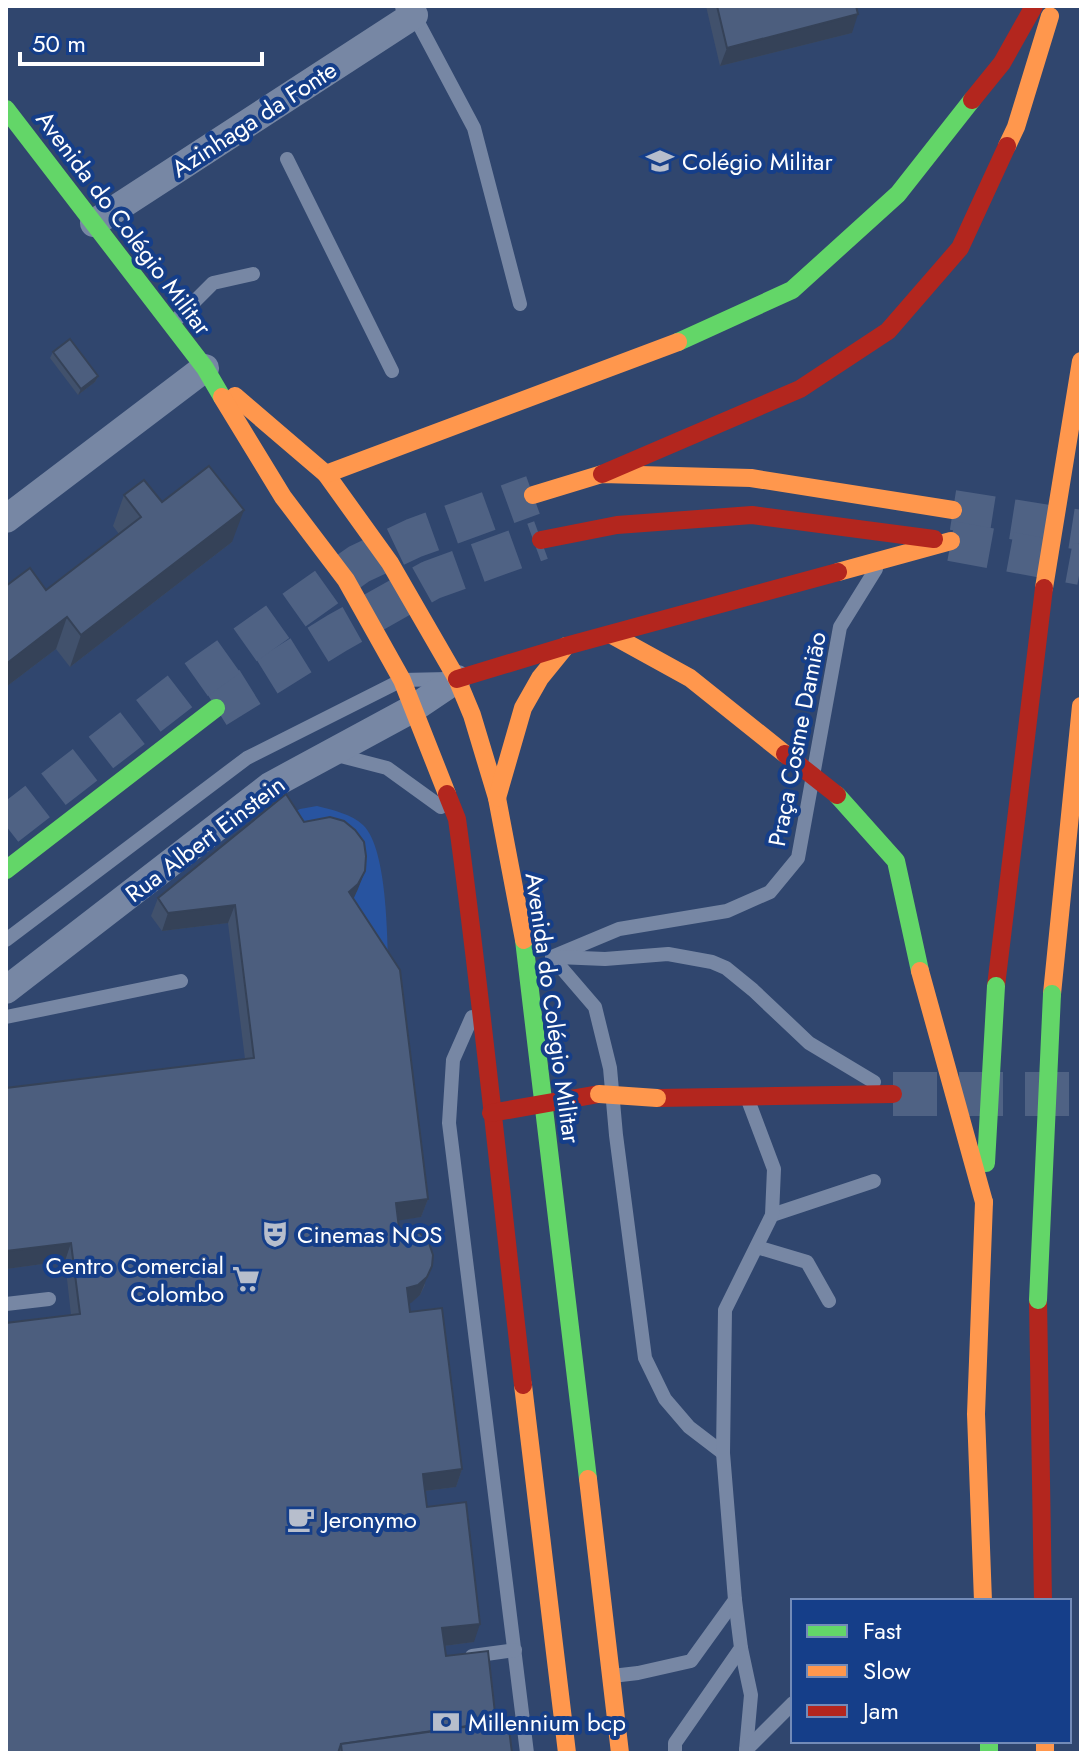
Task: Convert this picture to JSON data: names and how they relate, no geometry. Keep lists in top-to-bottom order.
{
  "streets": {
    "main road": ["Avenida do Colégio Militar"],
    "street": ["Azinhaga da Fonte", "Rua Albert Einstein"],
    "lane": ["Praça Cosme Damião"]
  },
  "crossings": [
    ["Azinhaga da Fonte", "Avenida do Colégio Militar"],
    ["Avenida do Colégio Militar", "Rua Albert Einstein"]
  ],
  "places": {
    "school or university": ["Colégio Militar"],
    "theatre": ["Cinemas NOS"],
    "supermarket": ["Centro Comercial Colombo"],
    "cafe": ["Jeronymo"],
    "bank": ["Millennium bcp"]
  },
  "legend": ["Fast", "Slow", "Jam"],
  "scale_bar": "50 m"
}
